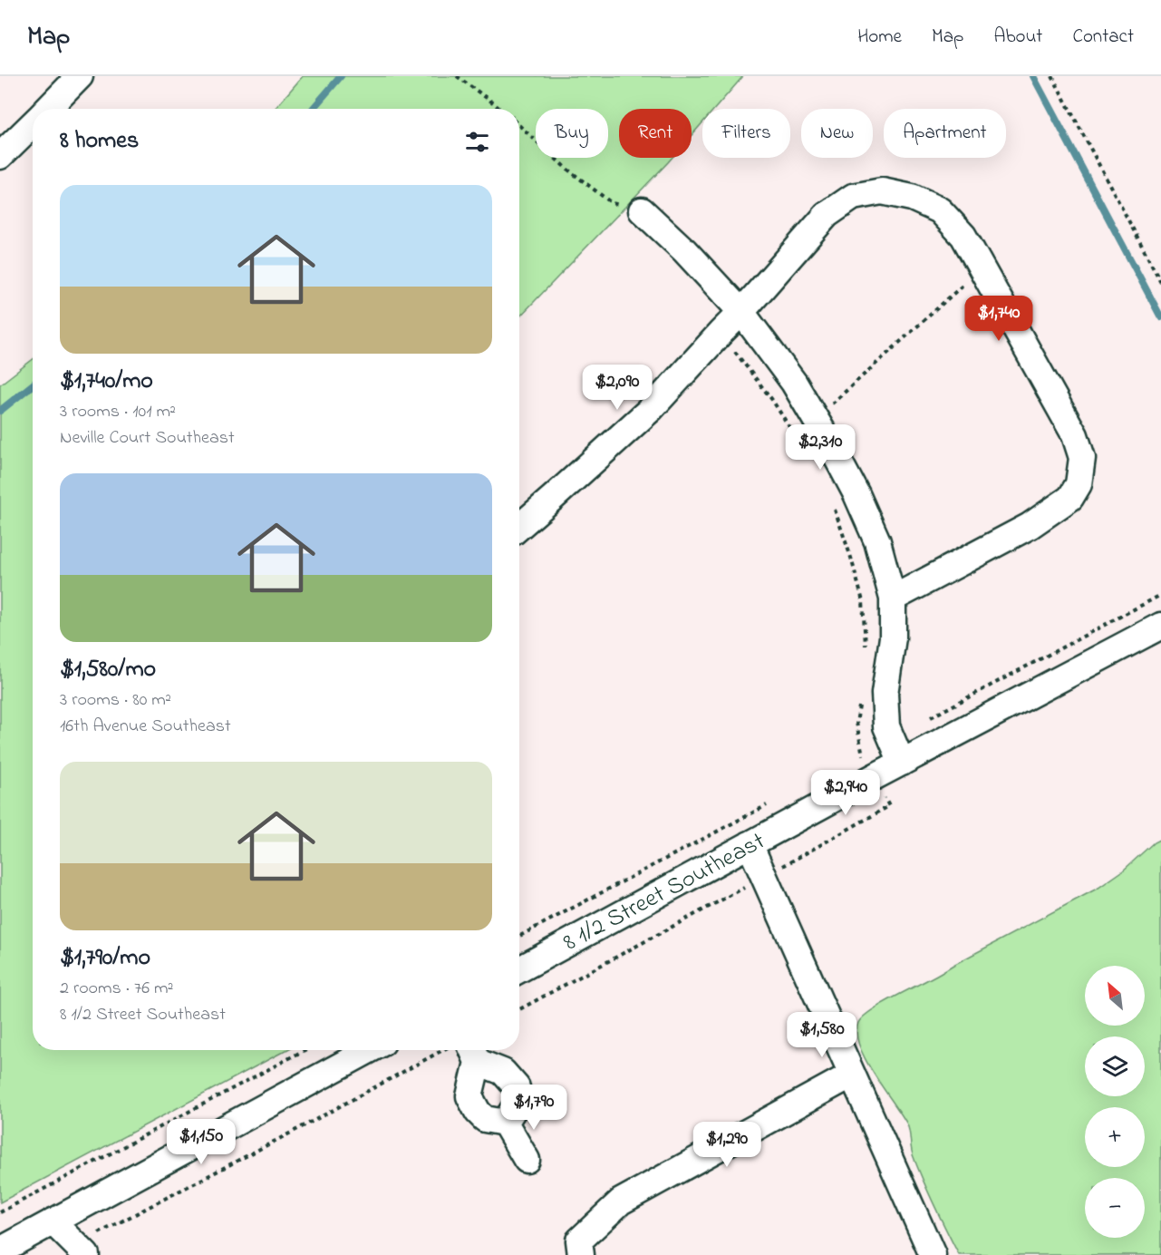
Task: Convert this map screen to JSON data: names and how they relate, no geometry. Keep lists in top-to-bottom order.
{
  "streets": {
    "street": ["8 1/2 Street Southeast"]
  },
  "north": "top left",
  "page": {
    "header": "Map",
    "nav": [
      "Home",
      "Map",
      "About",
      "Contact"
    ],
    "chip": [
      "Buy",
      "Rent",
      "Filters",
      "New",
      "Apartment"
    ],
    "heading": "8 homes",
    "list": [
      {
        "name": "$1,740/mo",
        "note": "3 rooms · 101 m² · Neville Court Southeast"
      },
      {
        "name": "$1,580/mo",
        "note": "3 rooms · 80 m² · 16th Avenue Southeast"
      },
      {
        "name": "$1,790/mo",
        "note": "2 rooms · 76 m² · 8 1/2 Street Southeast"
      }
    ],
    "price": [
      "$1,740",
      "$2,090",
      "$2,310",
      "$2,940",
      "$1,580",
      "$1,790",
      "$1,150",
      "$1,290"
    ],
    "map_buttons": ["+", "−"]
  }
}
